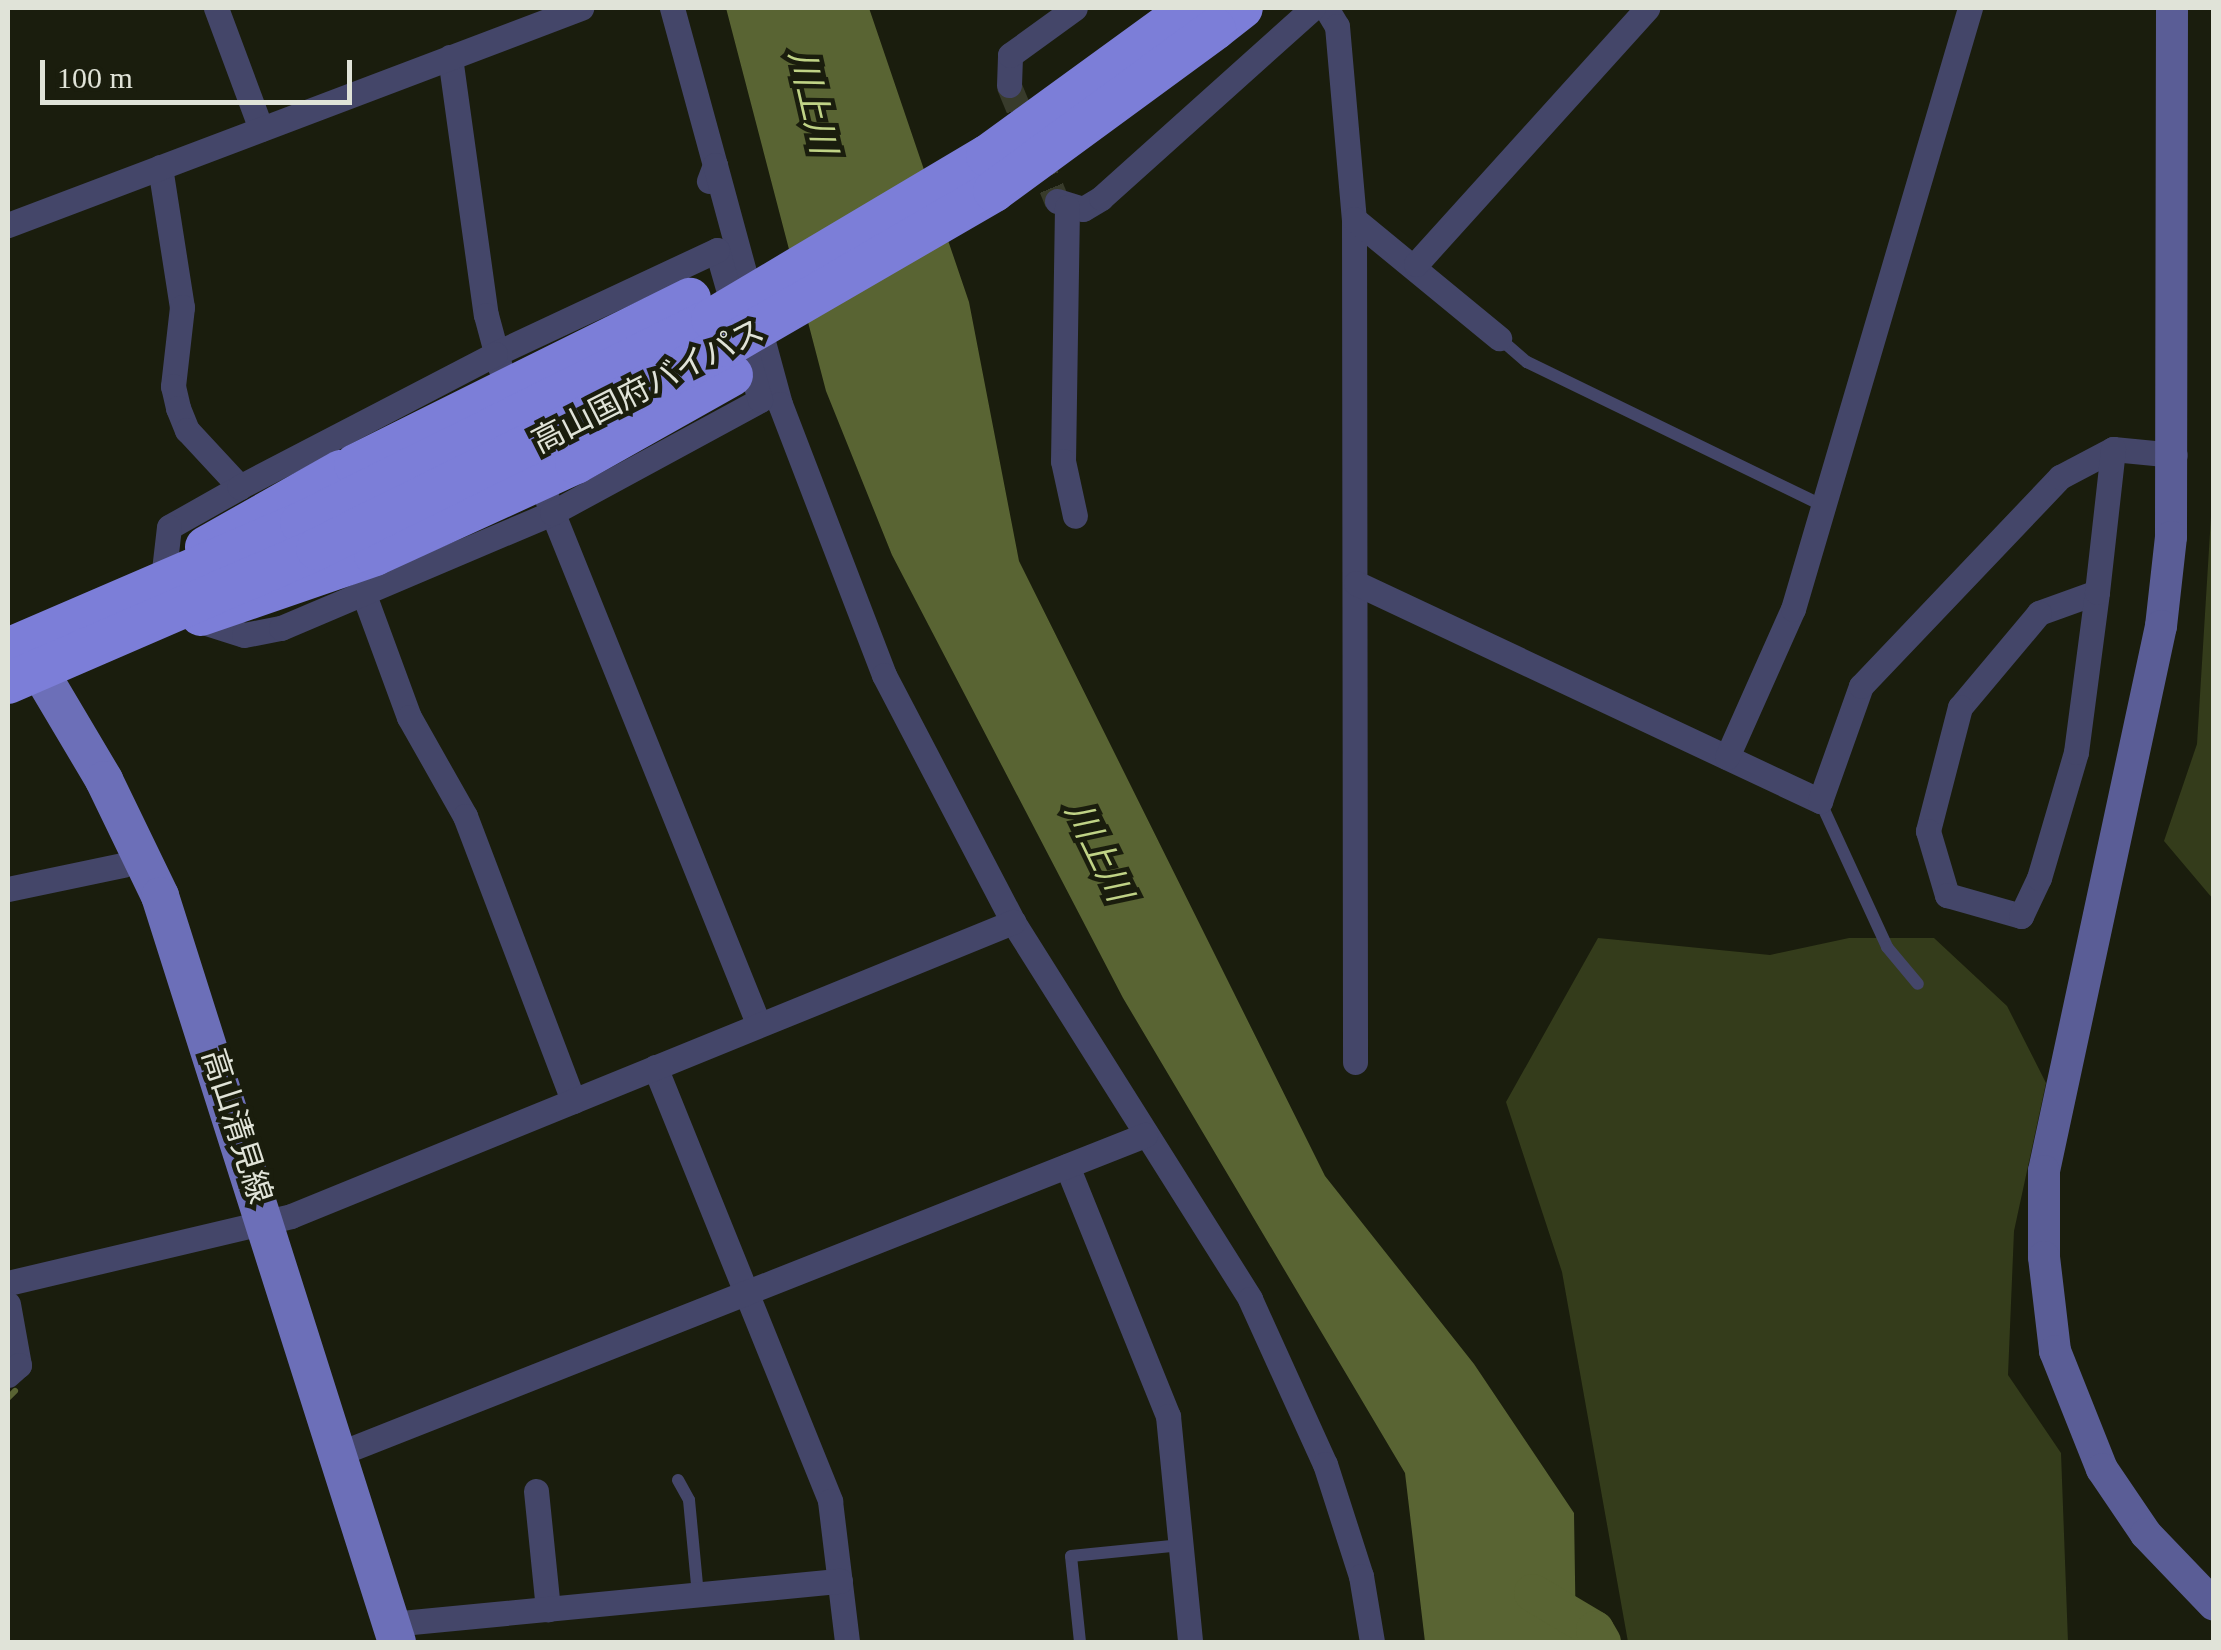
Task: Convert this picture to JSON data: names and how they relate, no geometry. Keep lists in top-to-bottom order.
{
  "streets": {
    "highway": ["高山国府バイパス"],
    "main road": ["高山清見線"]
  },
  "crossings": [
    ["高山国府バイパス", "高山清見線"]
  ],
  "water": ["川上川"],
  "scale_bar": "100 m"
}
